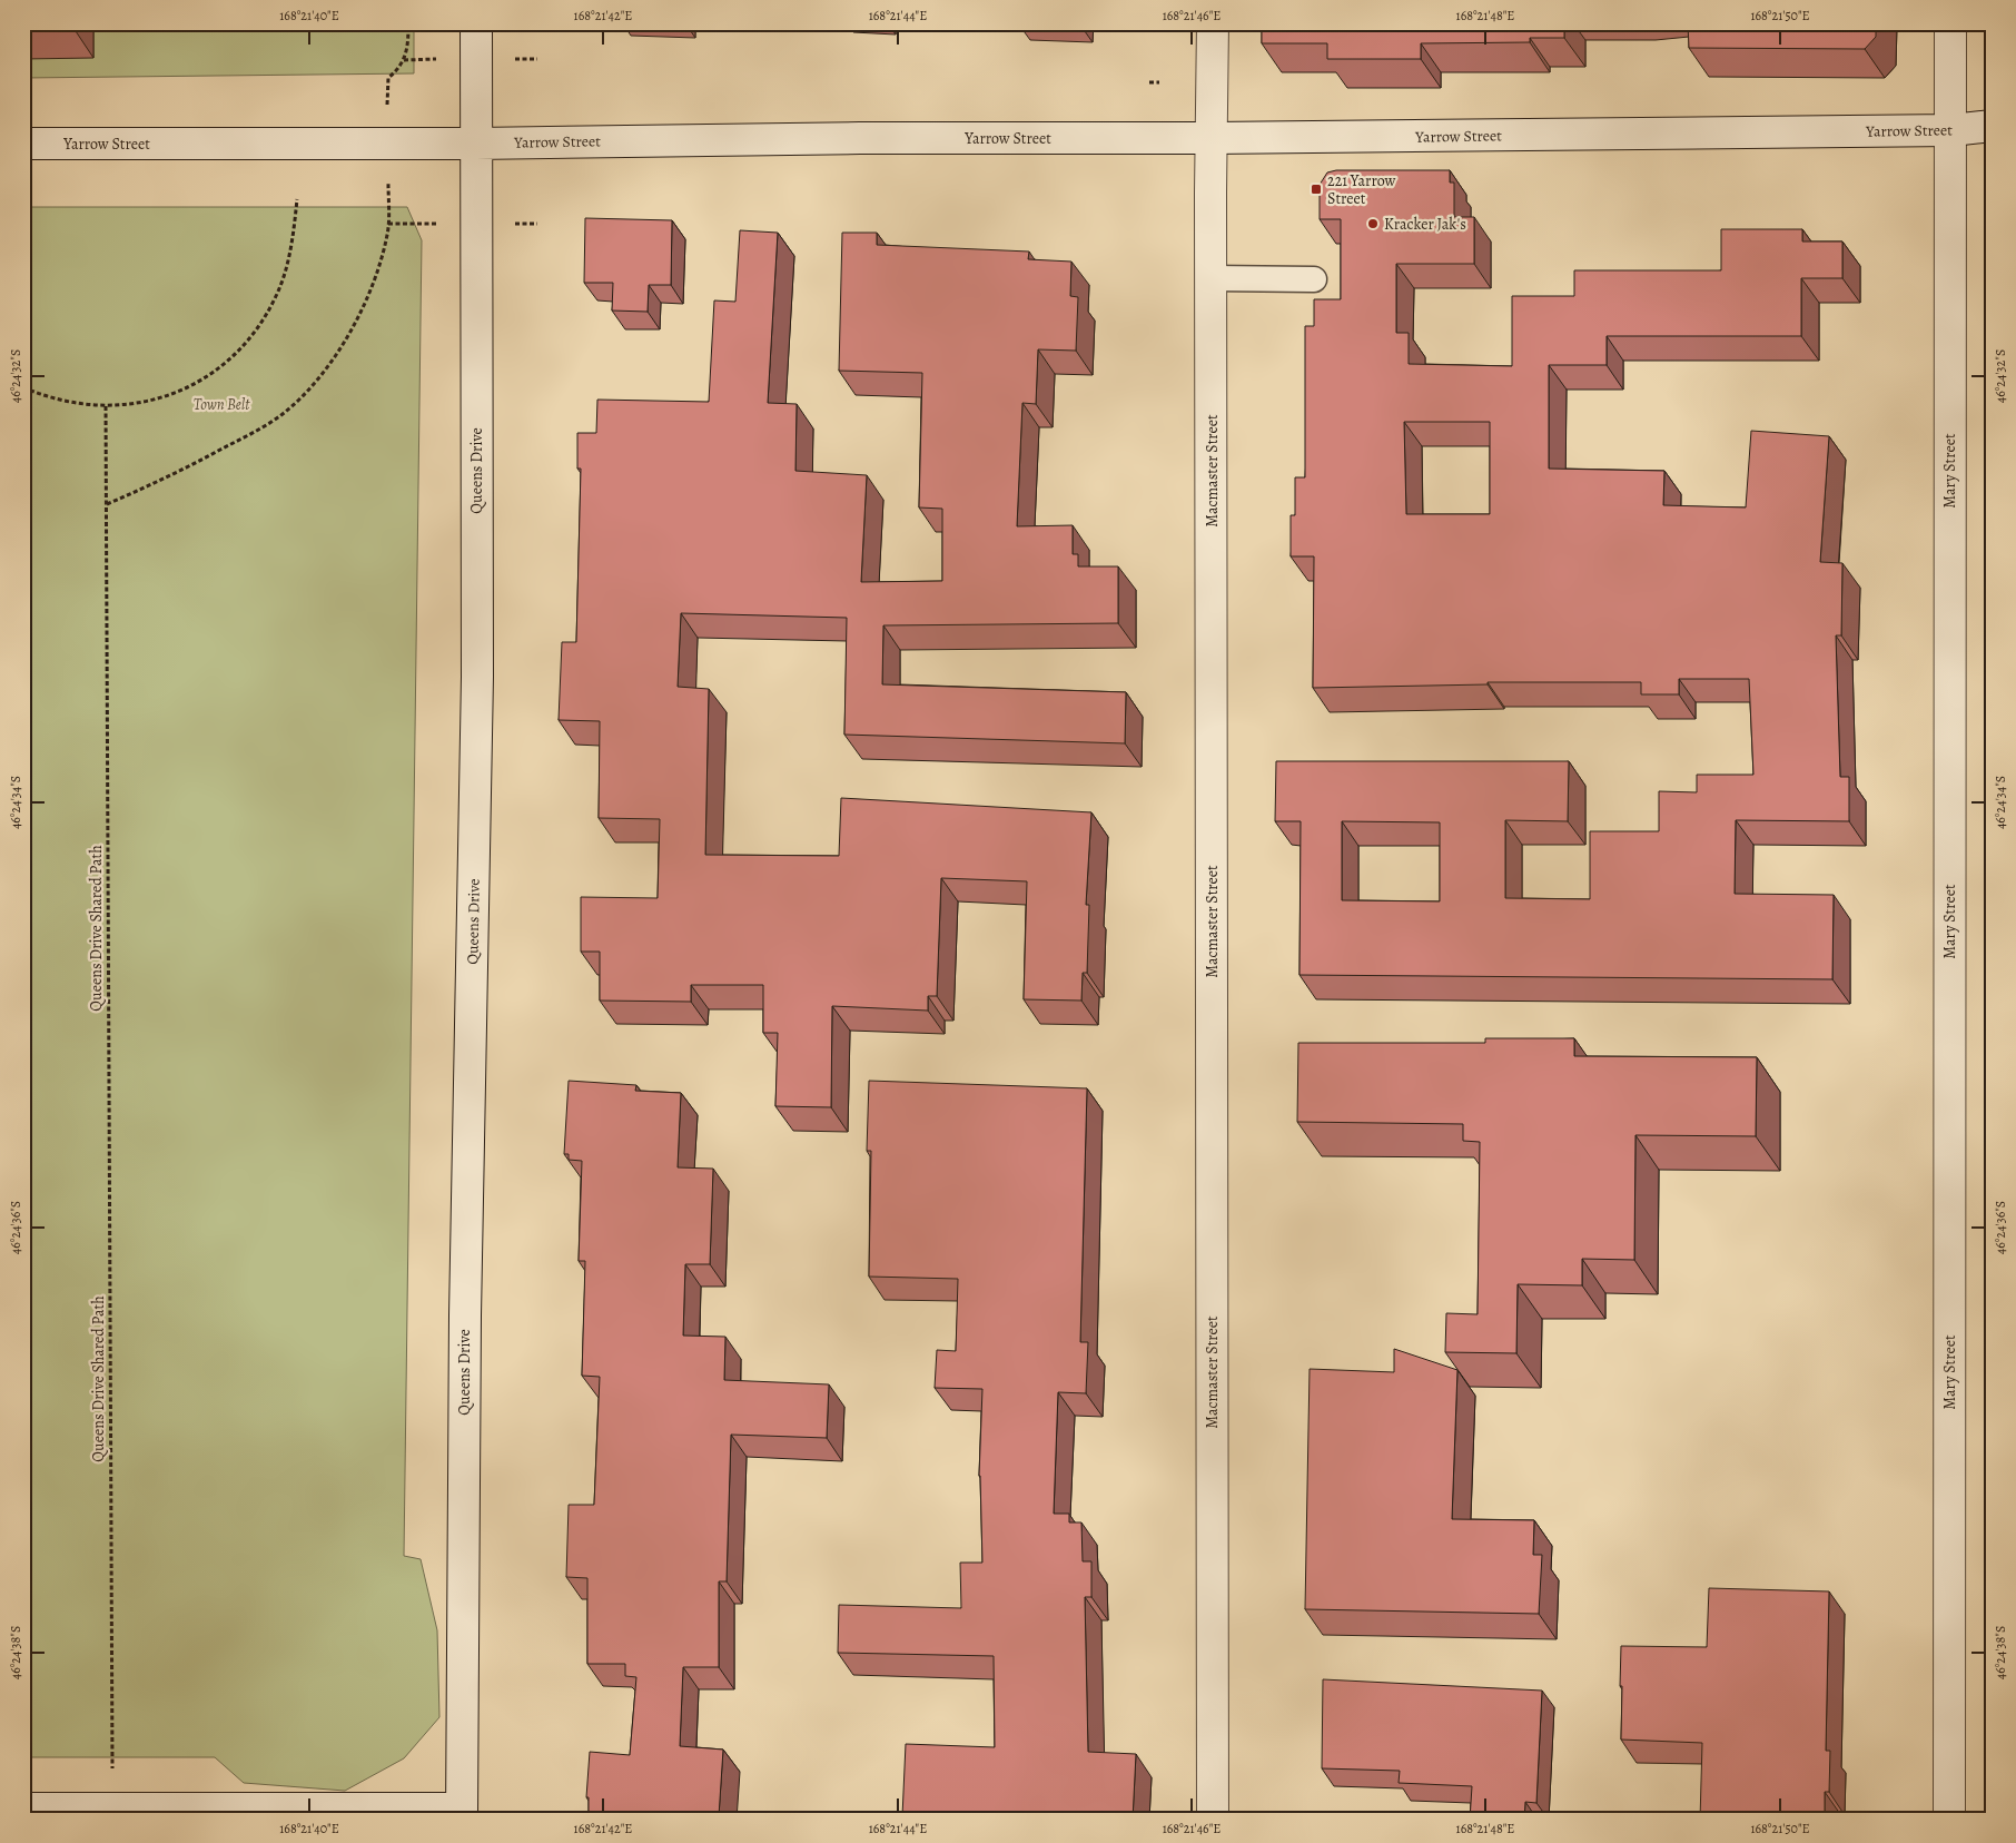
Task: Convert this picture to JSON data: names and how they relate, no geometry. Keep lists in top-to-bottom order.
{
  "streets": {
    "street": [
      "Yarrow Street",
      "Queens Drive",
      "Macmaster Street",
      "Mary Street"
    ],
    "path": ["Queens Drive Shared Path"]
  },
  "crossings": [
    ["Yarrow Street", "Queens Drive"],
    ["Yarrow Street", "Macmaster Street"],
    ["Yarrow Street", "Mary Street"]
  ],
  "parks": ["Town Belt"],
  "places": {
    "transit": ["221 Yarrow Street"],
    "other": ["Kracker Jak's"]
  },
  "coordinates": [
    "168°21'40\"E",
    "168°21'42\"E",
    "168°21'44\"E",
    "168°21'46\"E",
    "168°21'48\"E",
    "168°21'50\"E",
    "46°24'32\"S",
    "46°24'34\"S",
    "46°24'36\"S",
    "46°24'38\"S"
  ]
}
